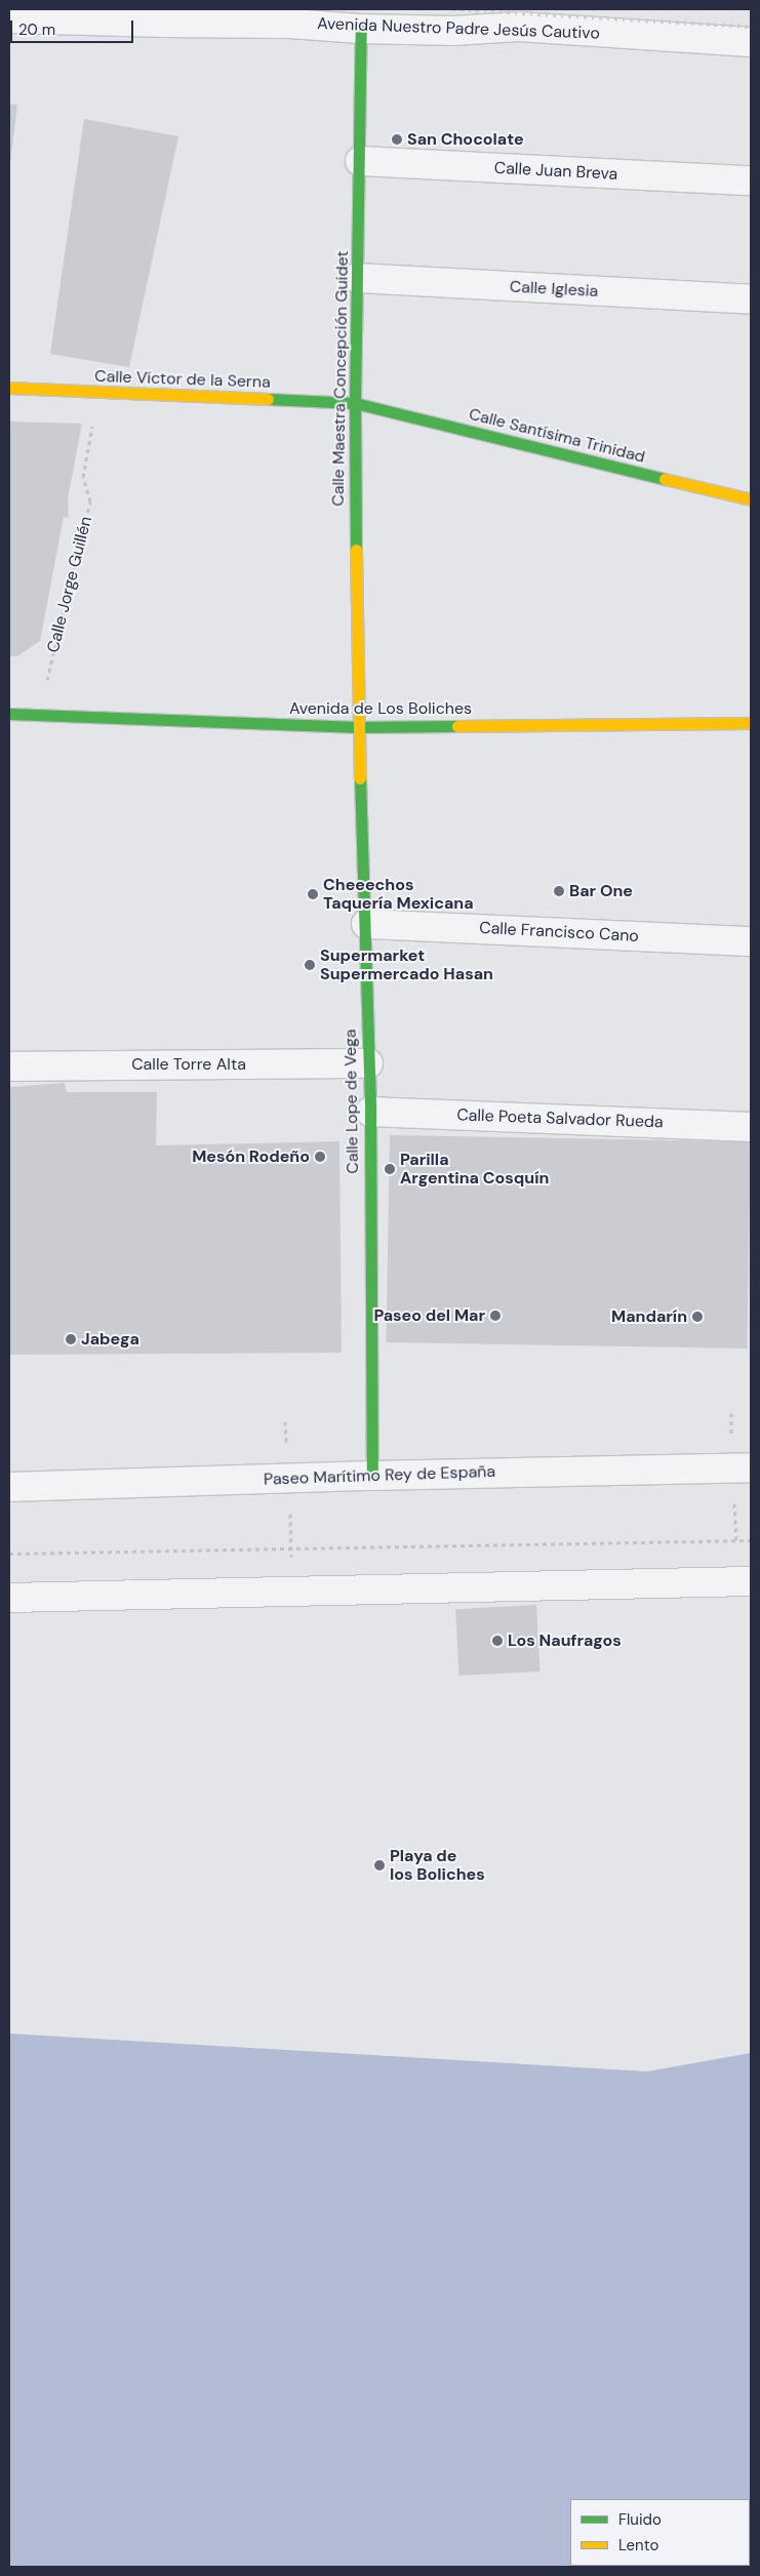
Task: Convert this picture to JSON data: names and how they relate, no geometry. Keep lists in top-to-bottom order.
{
  "streets": {
    "street": [
      "Avenida Nuestro Padre Jesús Cautivo",
      "Calle Juan Breva",
      "Calle Iglesia",
      "Calle Maestra Concepción Guidet",
      "Calle Víctor de la Serna",
      "Calle Santísima Trinidad",
      "Avenida de Los Boliches",
      "Calle Francisco Cano",
      "Calle Torre Alta",
      "Calle Lope de Vega",
      "Calle Poeta Salvador Rueda",
      "Paseo Marítimo Rey de España"
    ],
    "path": ["Calle Jorge Guillén"]
  },
  "crossings": [
    ["Avenida Nuestro Padre Jesús Cautivo", "Calle Maestra Concepción Guidet"],
    ["Calle Juan Breva", "Calle Maestra Concepción Guidet"],
    ["Calle Iglesia", "Calle Maestra Concepción Guidet"],
    ["Calle Maestra Concepción Guidet", "Calle Víctor de la Serna"],
    ["Calle Maestra Concepción Guidet", "Calle Santísima Trinidad"],
    ["Calle Maestra Concepción Guidet", "Avenida de Los Boliches"],
    ["Calle Maestra Concepción Guidet", "Calle Lope de Vega"],
    ["Calle Víctor de la Serna", "Calle Santísima Trinidad"],
    ["Calle Víctor de la Serna", "Calle Jorge Guillén"],
    ["Calle Jorge Guillén", "Avenida de Los Boliches"],
    ["Avenida de Los Boliches", "Calle Lope de Vega"],
    ["Calle Francisco Cano", "Calle Lope de Vega"],
    ["Calle Torre Alta", "Calle Lope de Vega"],
    ["Calle Lope de Vega", "Calle Poeta Salvador Rueda"],
    ["Calle Lope de Vega", "Paseo Marítimo Rey de España"]
  ],
  "places": [
    "San Chocolate",
    "Bar One",
    "Cheeechos Taquería Mexicana",
    "Supermarket Supermercado Hasan",
    "Mesón Rodeño",
    "Parilla Argentina Cosquín",
    "Paseo del Mar",
    "Mandarín",
    "Jabega",
    "Los Naufragos",
    "Playa de los Boliches"
  ],
  "legend": ["Fluido", "Lento"],
  "scale_bar": "20 m"
}
